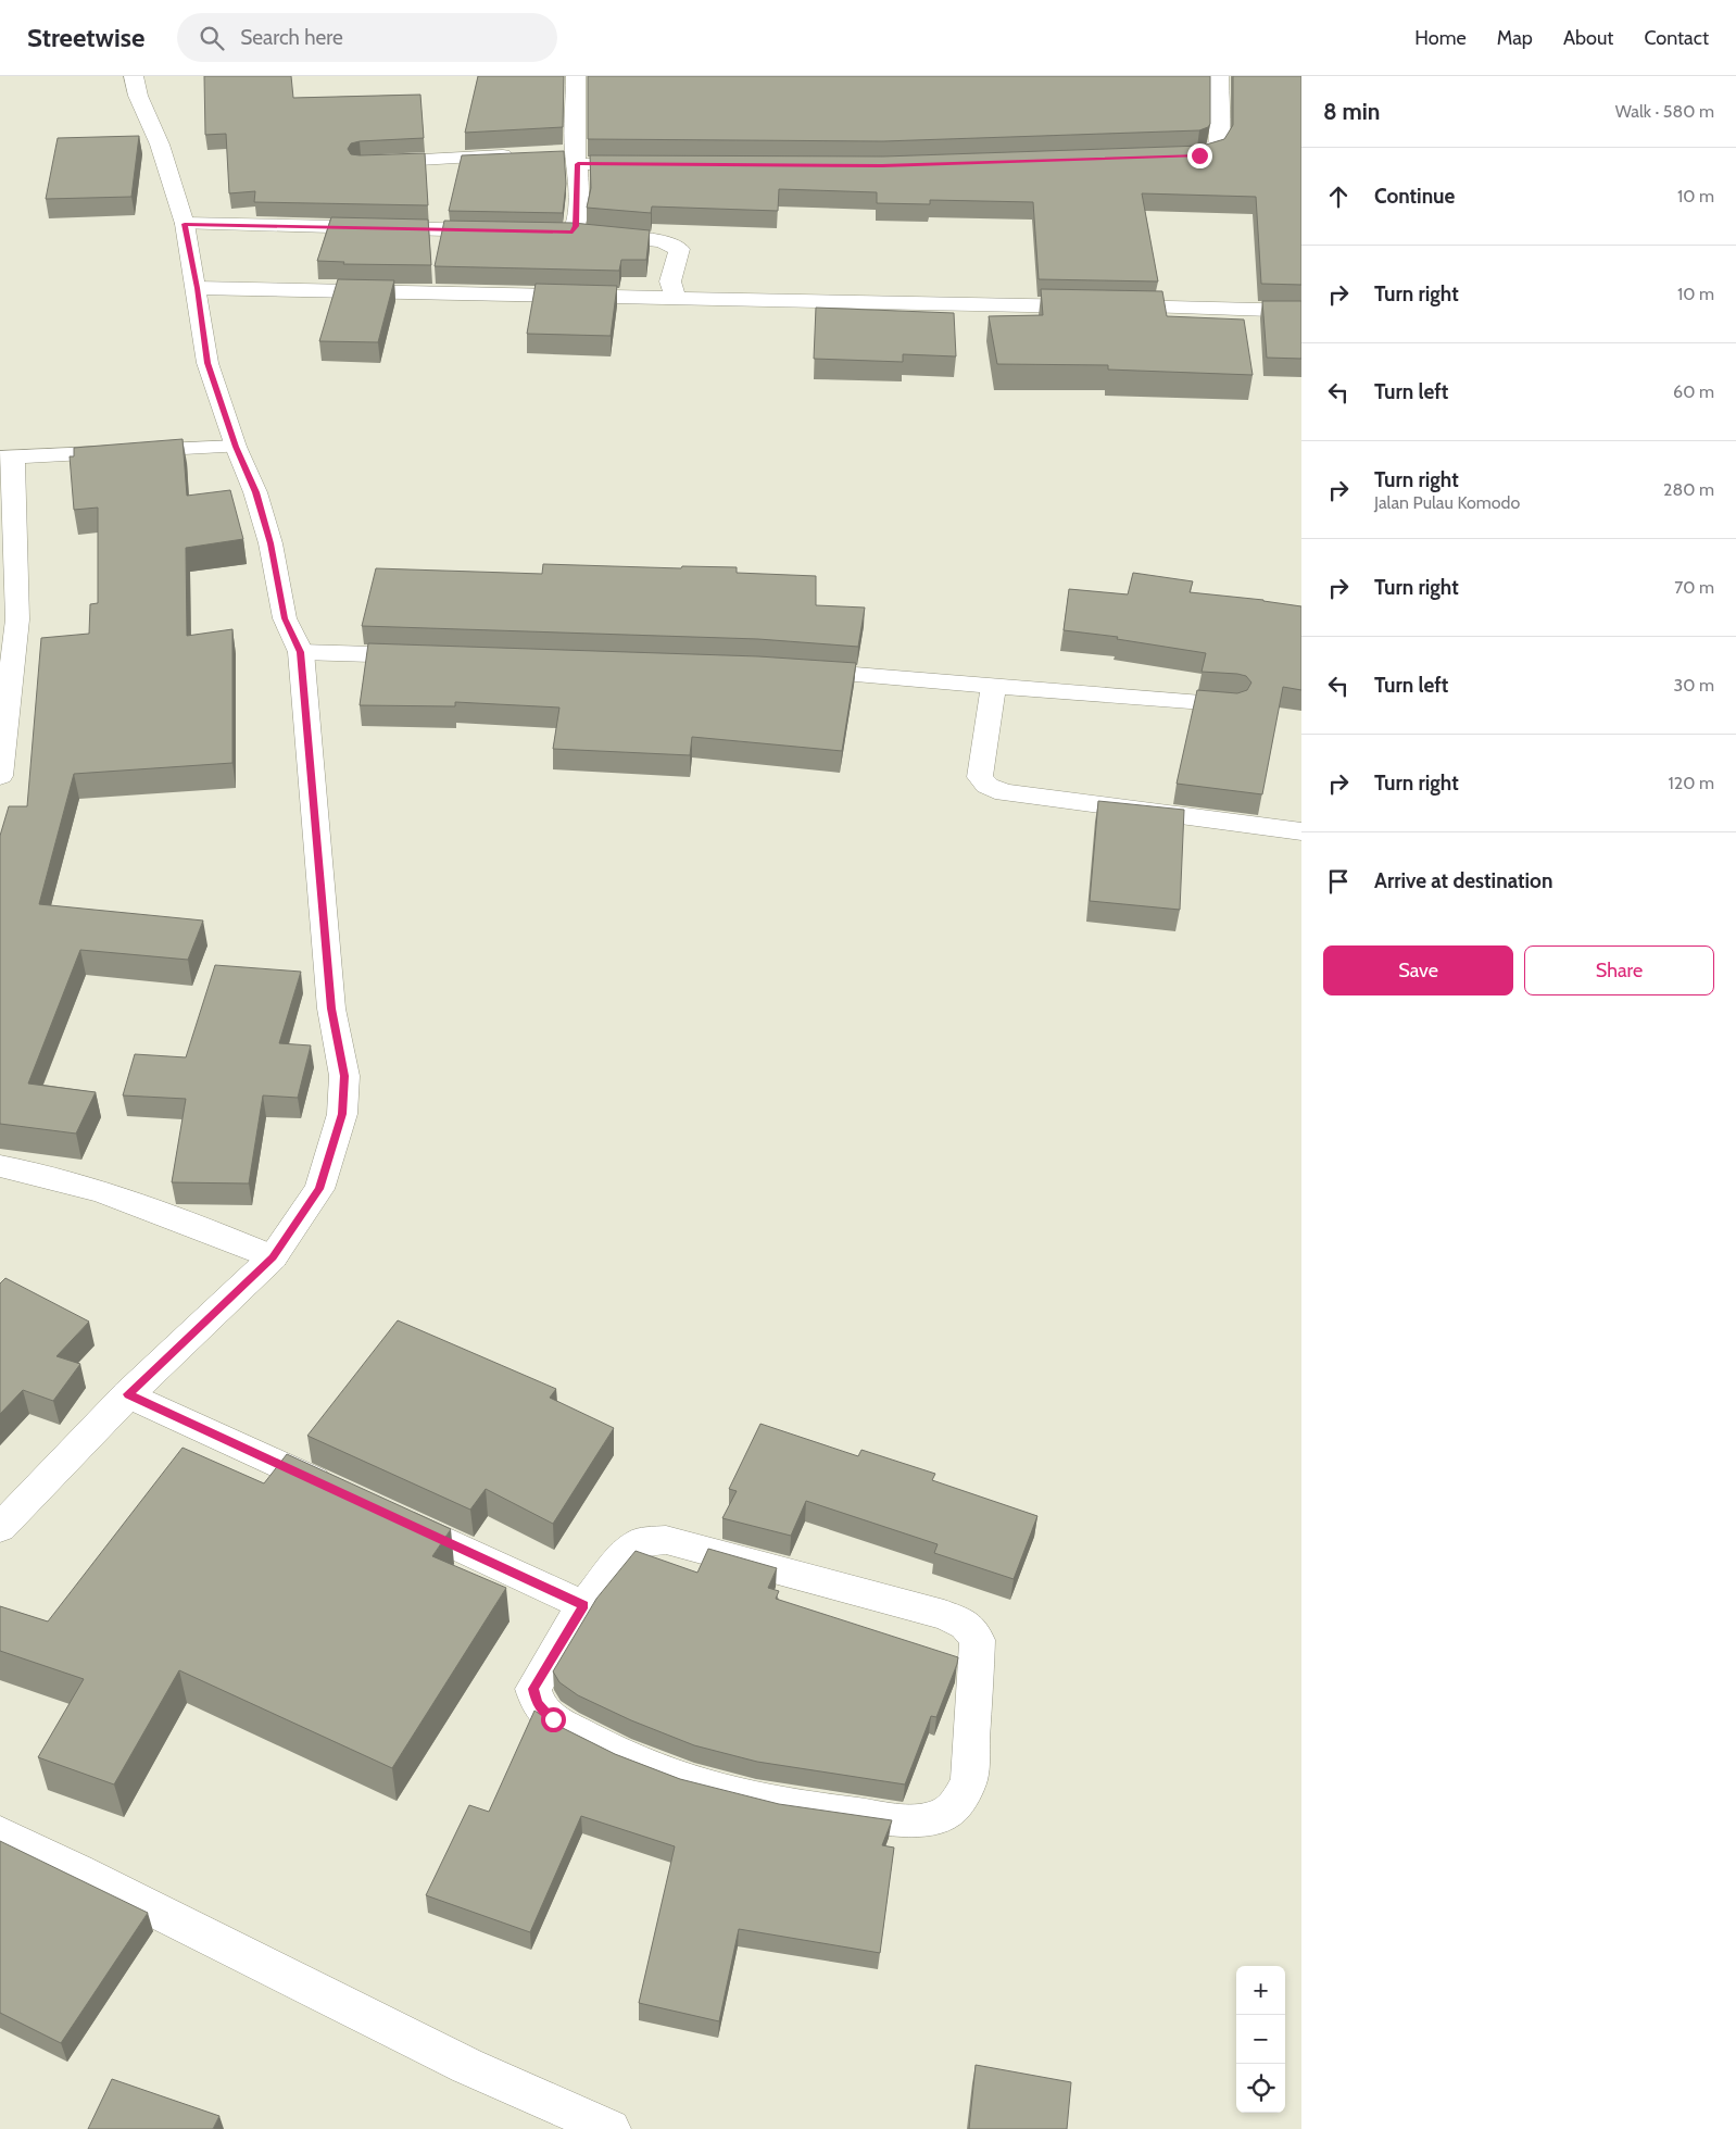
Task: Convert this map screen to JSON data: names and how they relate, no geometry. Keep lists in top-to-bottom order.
{
  "page": {
    "header": "Streetwise",
    "search": "Search here",
    "nav": [
      "Home",
      "Map",
      "About",
      "Contact"
    ],
    "heading": ["8 min", "Walk · 580 m"],
    "list": [
      ["Continue", "10 m"],
      ["Turn right", "10 m"],
      ["Turn left", "60 m"],
      ["Turn right", "Jalan Pulau Komodo", "280 m"],
      ["Turn right", "70 m"],
      ["Turn left", "30 m"],
      ["Turn right", "120 m"],
      "Arrive at destination"
    ],
    "buttons": ["Save", "Share"],
    "map_buttons": ["+", "−"]
  }
}
